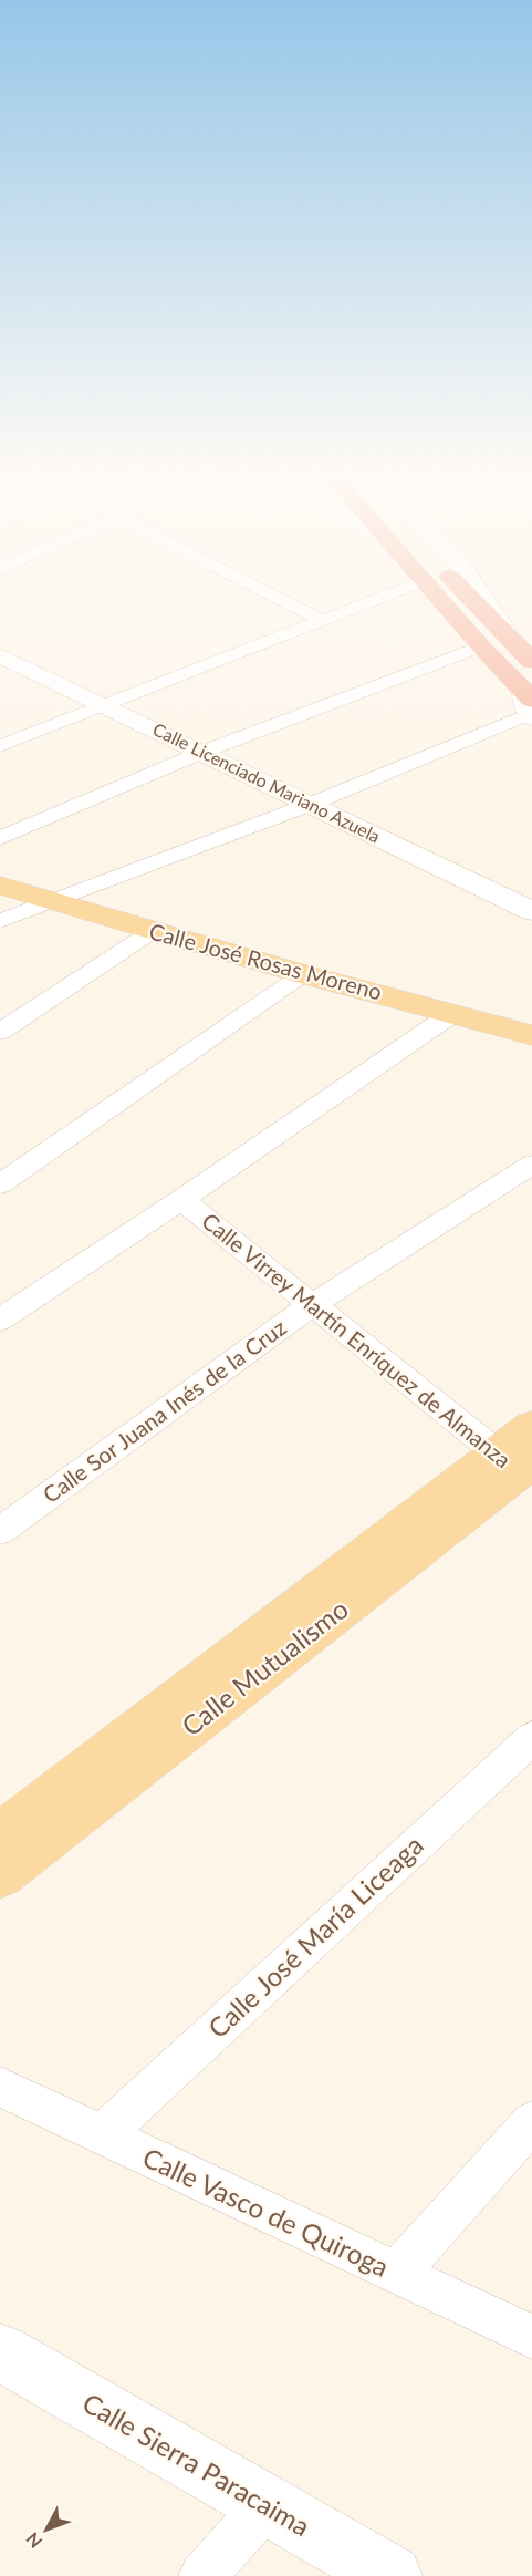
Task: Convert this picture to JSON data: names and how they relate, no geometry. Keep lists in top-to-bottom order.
{
  "streets": {
    "main road": ["Calle José Rosas Moreno", "Calle Mutualismo"],
    "street": [
      "Calle Licenciado Mariano Azuela",
      "Calle Virrey Martín Enríquez de Almanza",
      "Calle Sor Juana Inés de la Cruz",
      "Calle José María Liceaga",
      "Calle Vasco de Quiroga",
      "Calle Sierra Paracaima"
    ]
  },
  "crossings": [
    ["Calle Virrey Martín Enríquez de Almanza", "Calle Sor Juana Inés de la Cruz"],
    ["Calle Virrey Martín Enríquez de Almanza", "Calle Mutualismo"],
    ["Calle José María Liceaga", "Calle Vasco de Quiroga"]
  ],
  "north": "bottom left"
}
